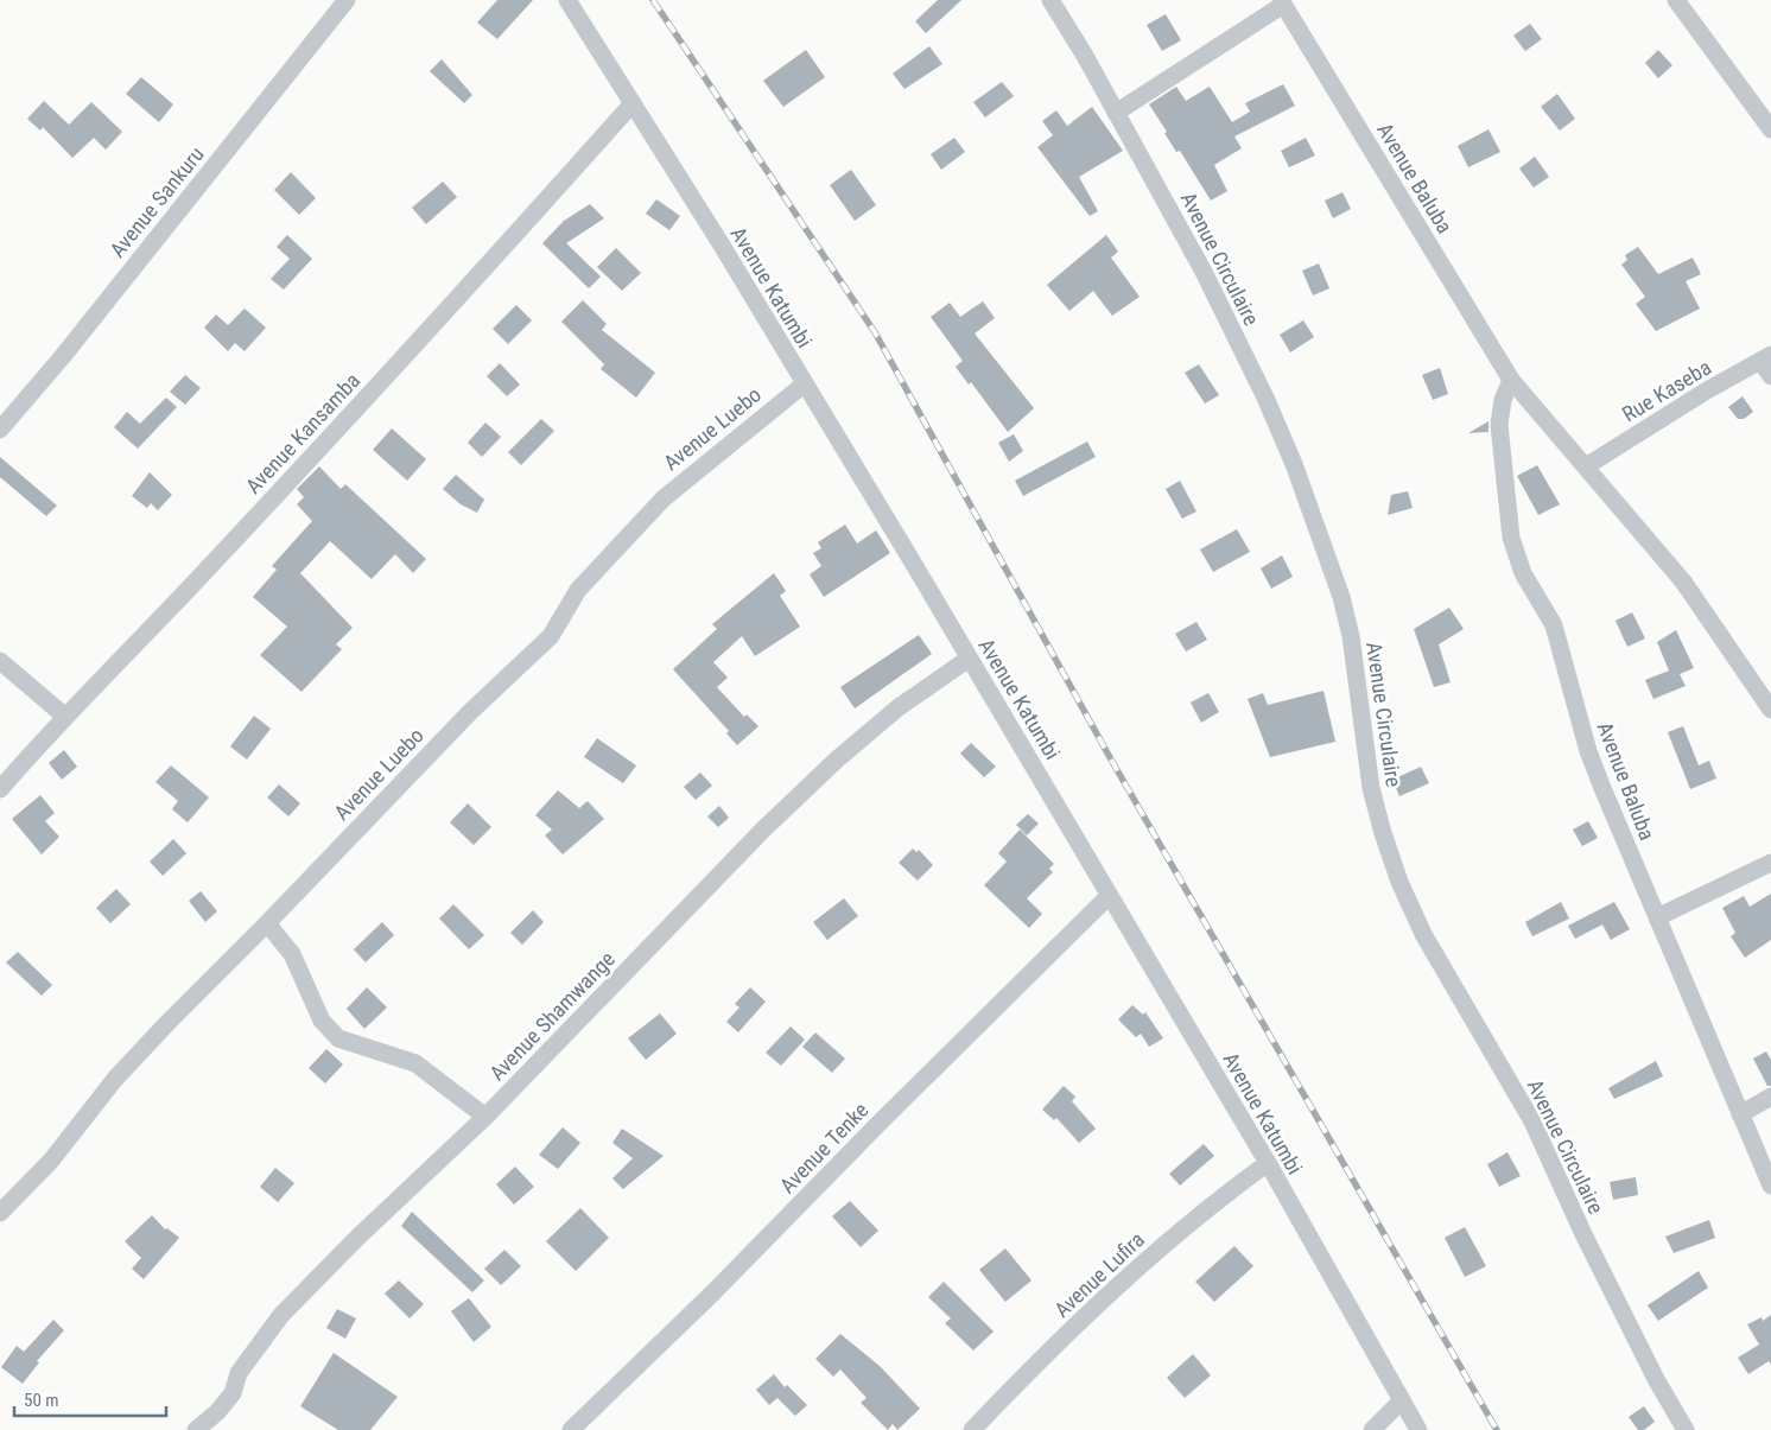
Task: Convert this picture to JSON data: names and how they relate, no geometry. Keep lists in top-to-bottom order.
{
  "streets": {
    "street": [
      "Avenue Baluba",
      "Avenue Sankuru",
      "Avenue Circulaire",
      "Avenue Katumbi",
      "Rue Kaseba",
      "Avenue Luebo",
      "Avenue Kansamba",
      "Avenue Shamwange",
      "Avenue Tenke",
      "Avenue Lufira"
    ]
  },
  "crossings": [
    ["Avenue Baluba", "Rue Kaseba"],
    ["Avenue Katumbi", "Avenue Luebo"],
    ["Avenue Katumbi", "Avenue Kansamba"],
    ["Avenue Katumbi", "Avenue Shamwange"],
    ["Avenue Katumbi", "Avenue Tenke"],
    ["Avenue Katumbi", "Avenue Lufira"]
  ],
  "scale_bar": "50 m"
}
